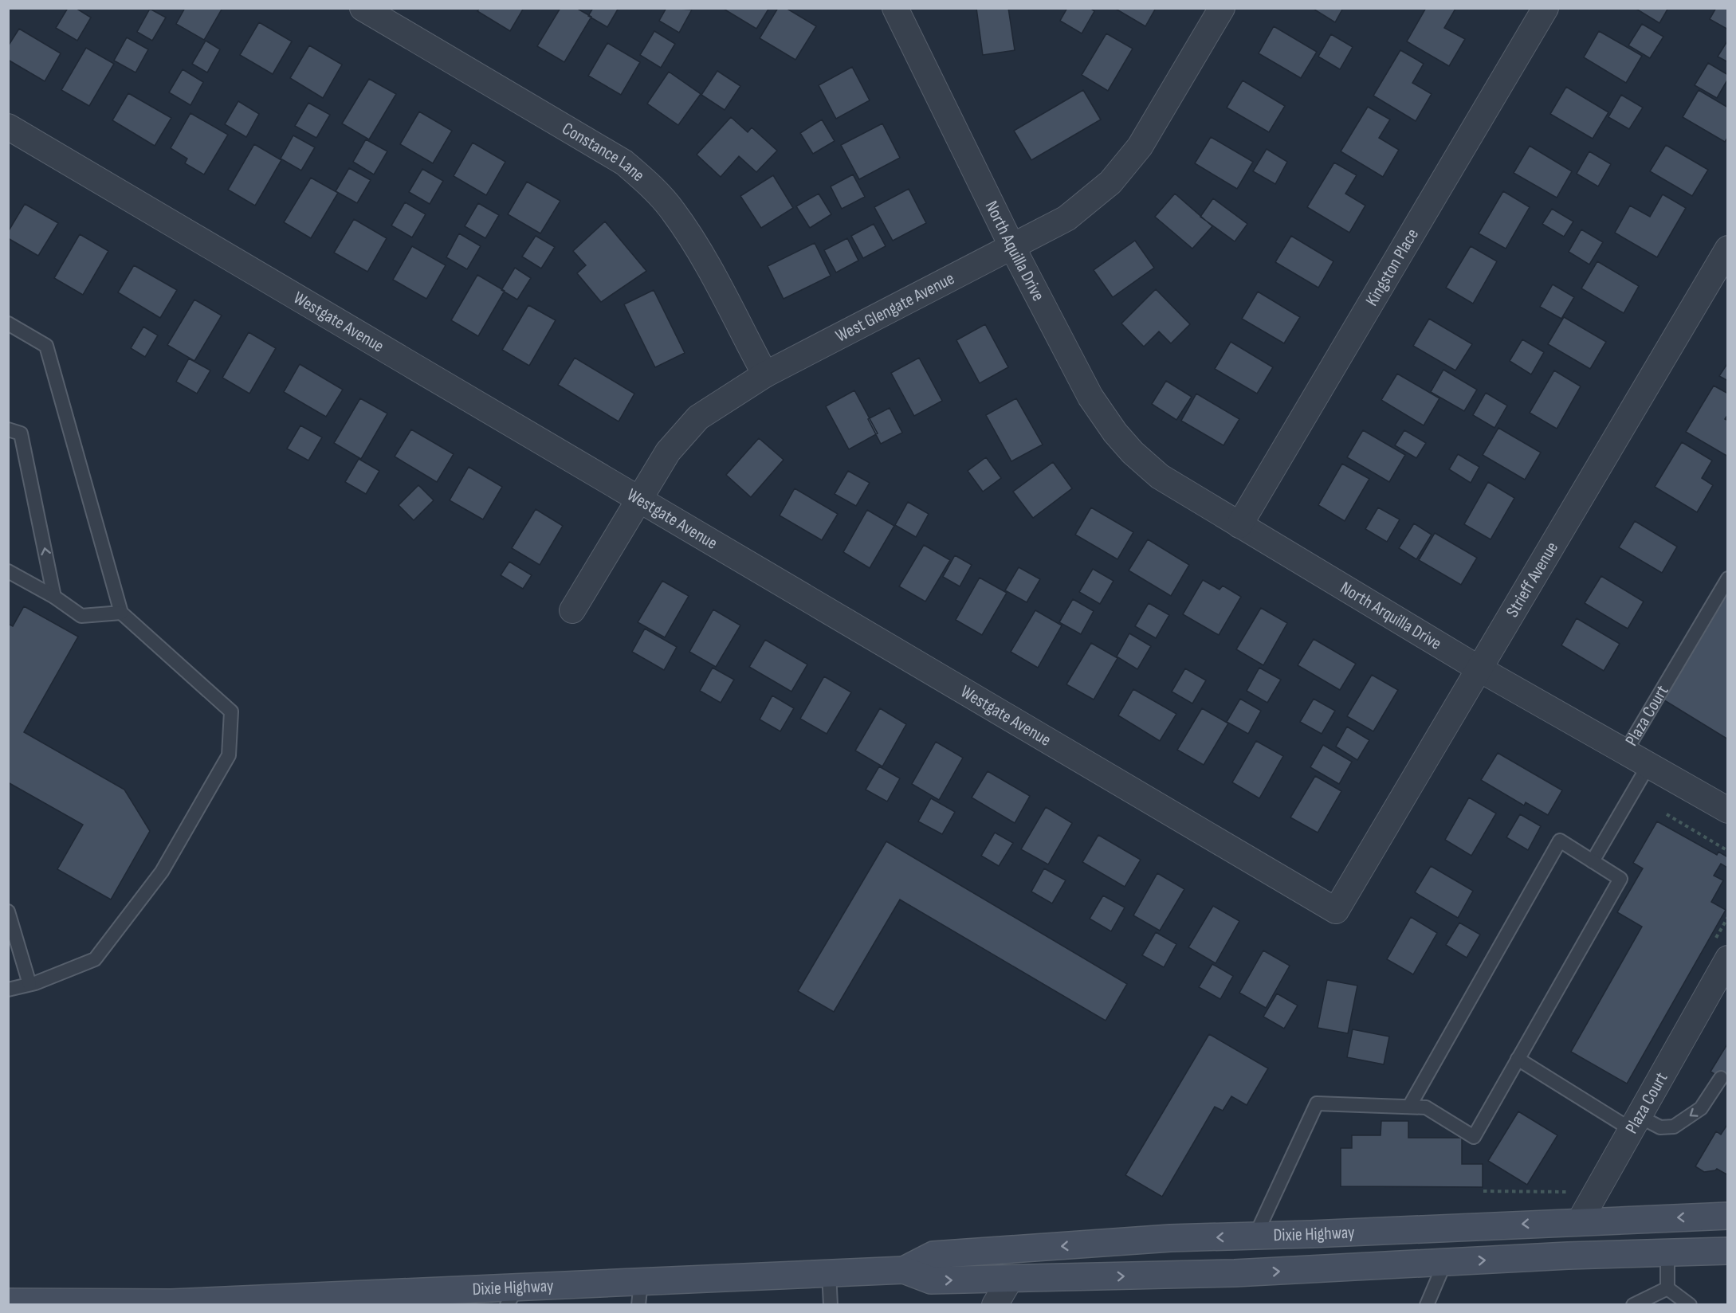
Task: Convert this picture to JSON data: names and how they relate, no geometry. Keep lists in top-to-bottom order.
{
  "streets": {
    "main road": ["Dixie Highway"],
    "street": [
      "Constance Lane",
      "North Aquilla Drive",
      "Kingston Place",
      "West Glengate Avenue",
      "Westgate Avenue",
      "Strieff Avenue",
      "North Arquilla Drive",
      "Plaza Court"
    ]
  },
  "crossings": [
    ["Constance Lane", "West Glengate Avenue"],
    ["North Aquilla Drive", "West Glengate Avenue"],
    ["North Aquilla Drive", "North Arquilla Drive"],
    ["Kingston Place", "North Arquilla Drive"],
    ["West Glengate Avenue", "Westgate Avenue"],
    ["Westgate Avenue", "Strieff Avenue"],
    ["Strieff Avenue", "North Arquilla Drive"],
    ["North Arquilla Drive", "Plaza Court"],
    ["Plaza Court", "Dixie Highway"]
  ]
}
